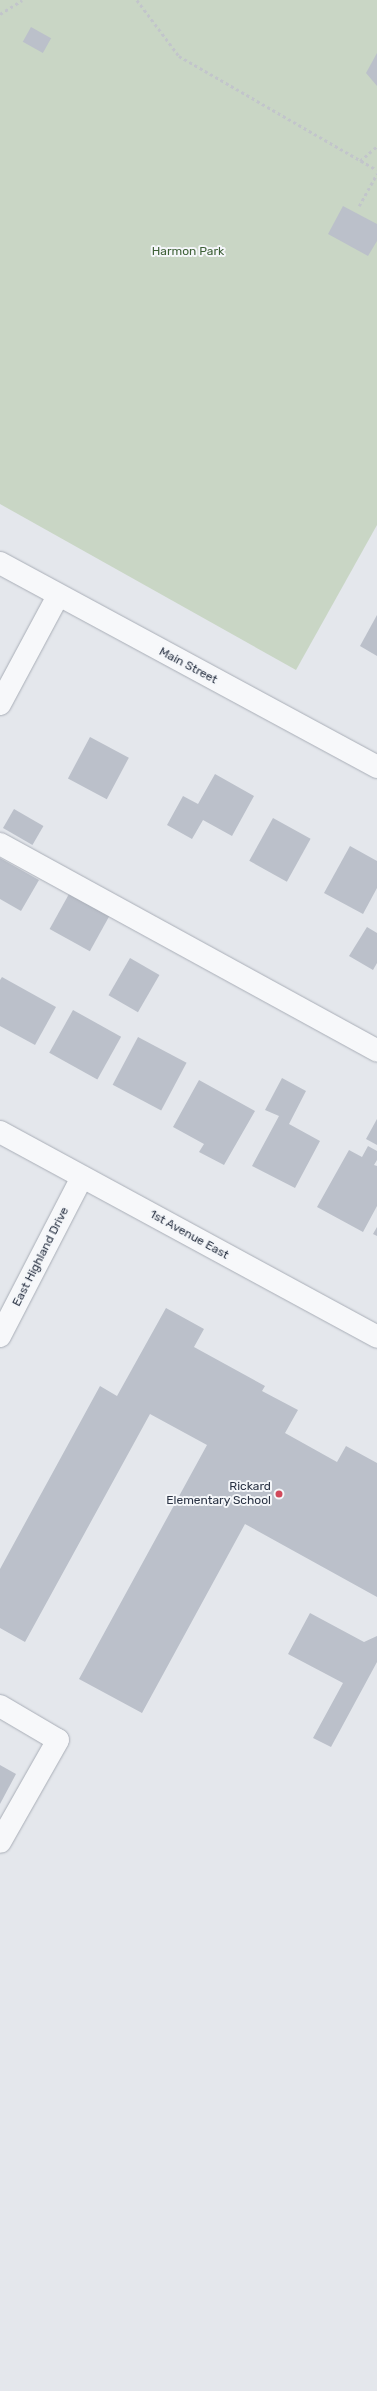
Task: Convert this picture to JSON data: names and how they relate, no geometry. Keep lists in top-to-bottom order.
{
  "streets": {
    "street": ["Main Street", "1st Avenue East", "East Highland Drive"]
  },
  "crossings": [
    ["1st Avenue East", "East Highland Drive"]
  ],
  "parks": ["Harmon Park"],
  "places": ["Rickard Elementary School"]
}
